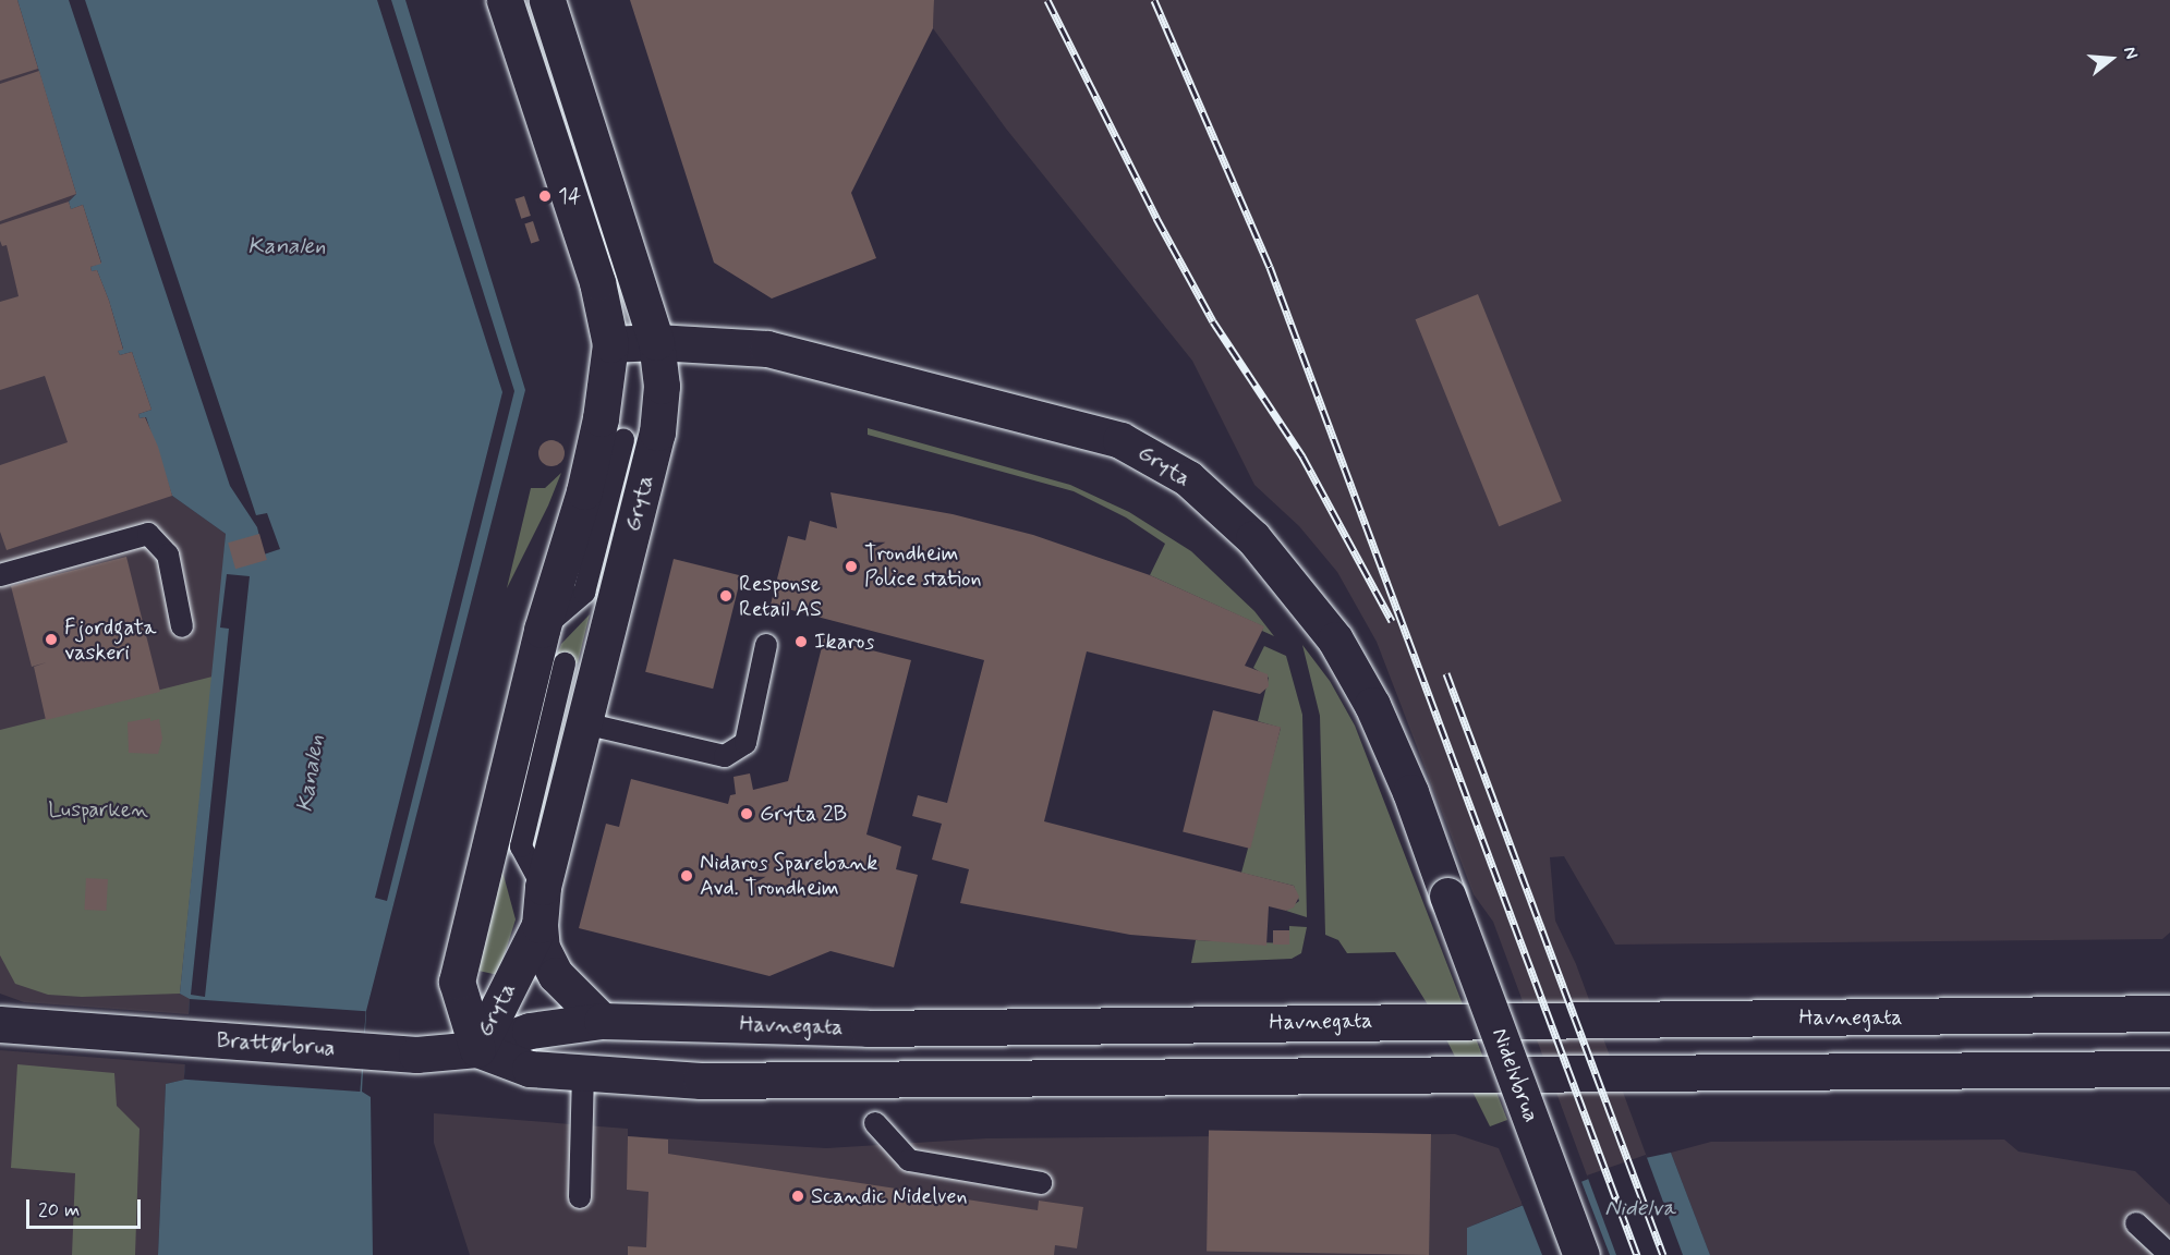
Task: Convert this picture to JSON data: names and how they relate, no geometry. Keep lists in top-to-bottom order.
{
  "streets": {
    "main road": [
      "Gryta",
      "Havnegata",
      "Brattørbrua",
      "Nidelvbrua"
    ]
  },
  "crossings": [
    ["Gryta", "Havnegata"],
    ["Gryta", "Nidelvbrua"],
    ["Havnegata", "Brattørbrua"]
  ],
  "water": ["Kanalen", "Nidelva"],
  "parks": ["Lusparken"],
  "places": [
    "14",
    "Trondheim Police station",
    "Response Retail AS",
    "Fjordgata vaskeri",
    "Ikaros",
    "Gryta 2B",
    "Nidaros Sparebank Avd. Trondheim",
    "Scandic Nidelven"
  ],
  "scale_bar": "20 m",
  "north": "right"
}
